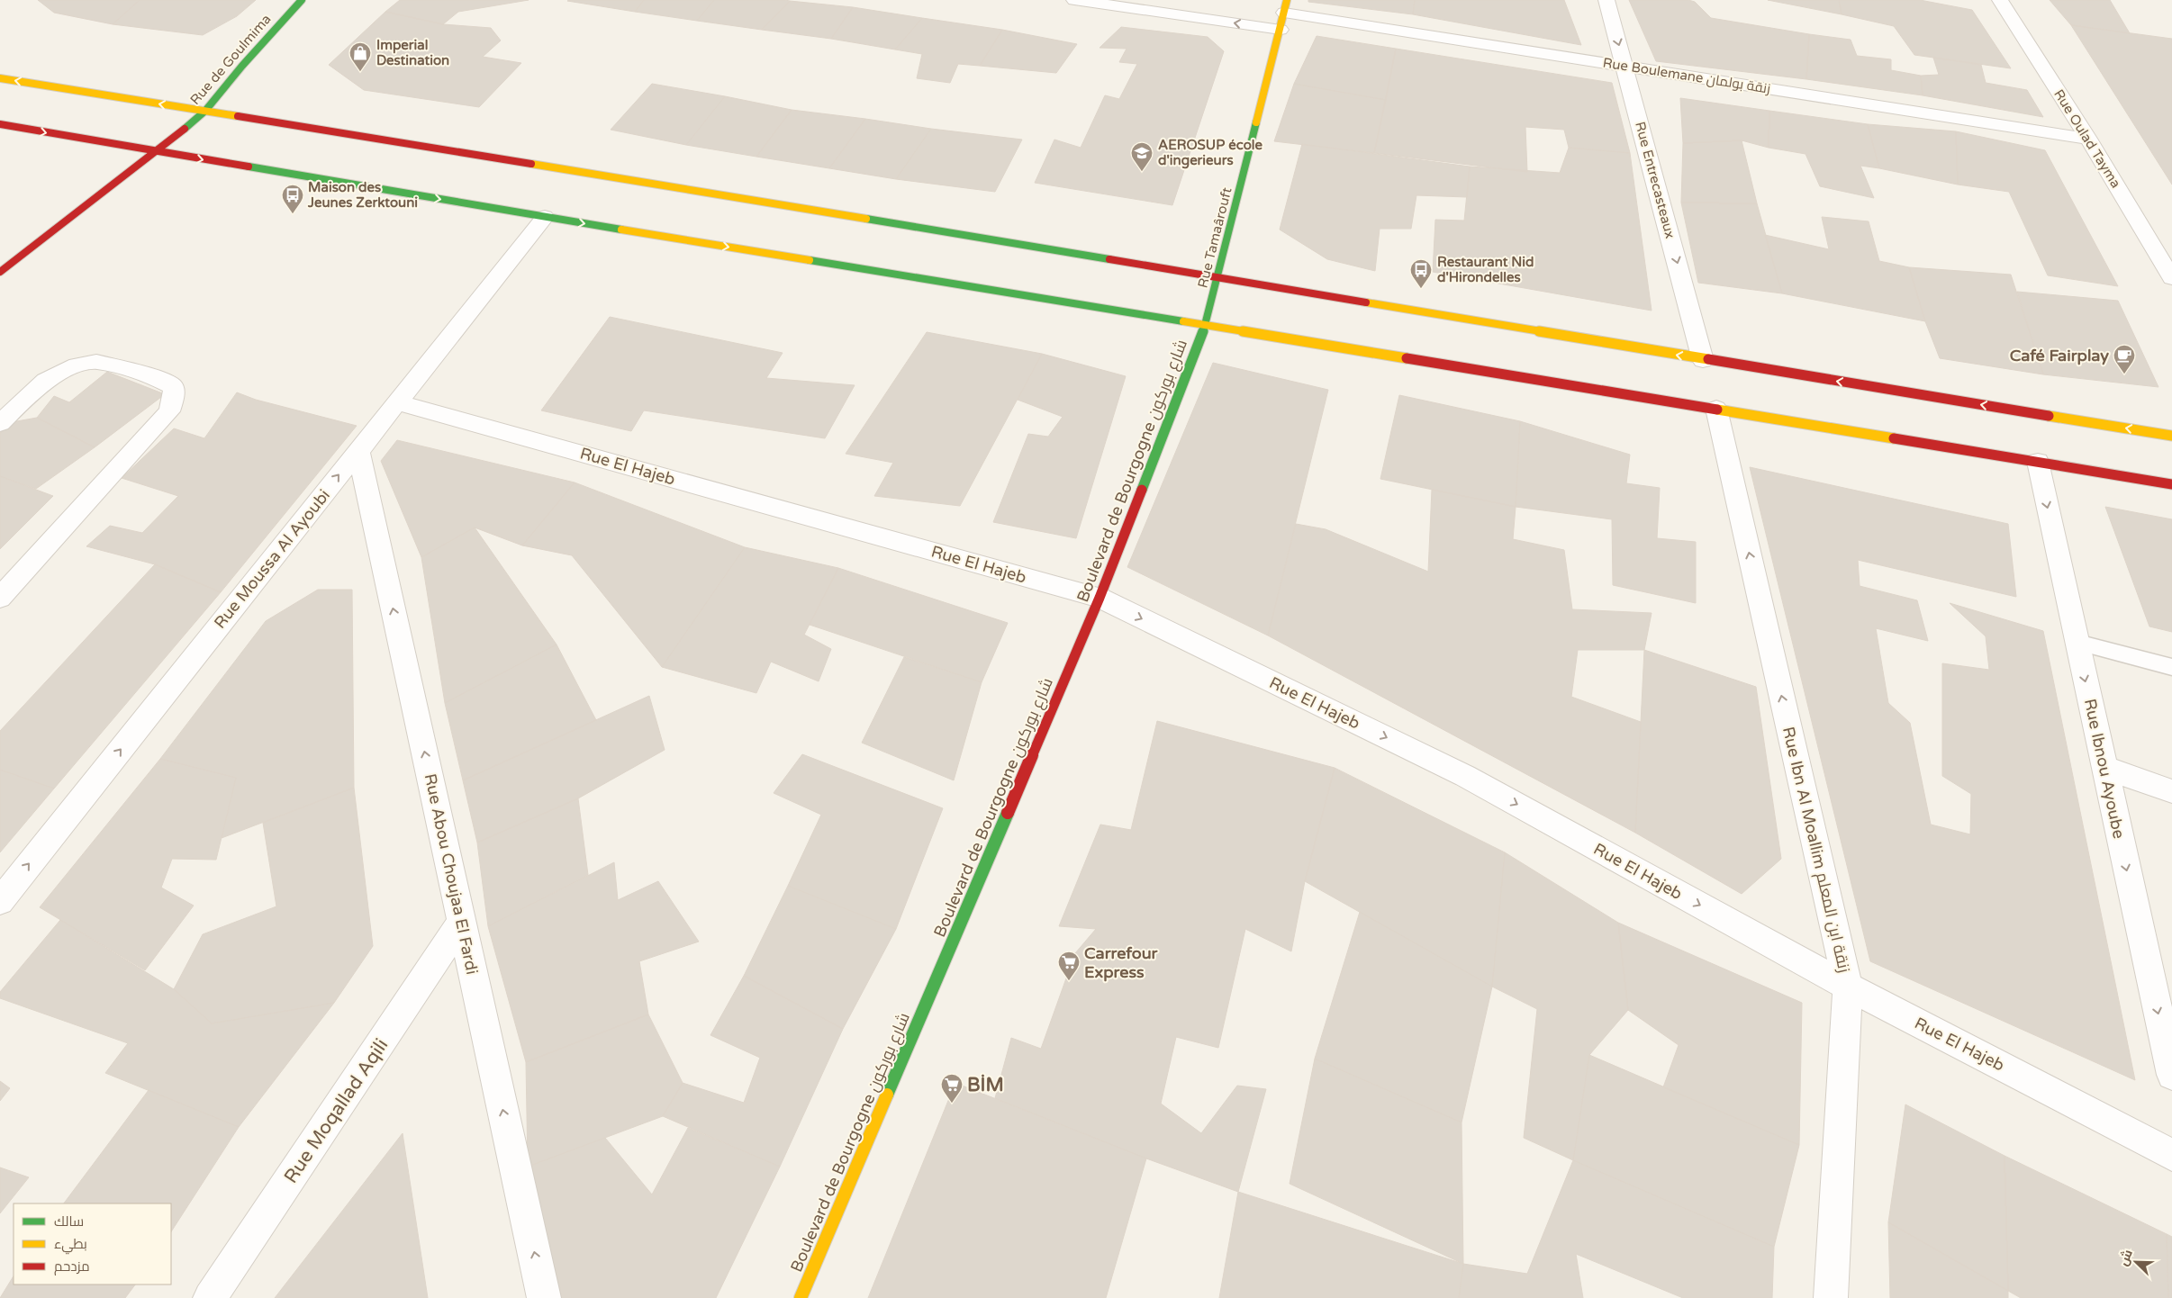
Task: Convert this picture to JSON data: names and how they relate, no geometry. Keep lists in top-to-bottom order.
{
  "streets": {
    "main road": ["Rue de Goulmima", "Rue Tamaârouft", "Boulevard de Bourgogne شارع بوركون"],
    "street": [
      "Rue Boulemane زنقة بولمان",
      "Rue Oulad Tayma",
      "Rue Entrecasteaux",
      "Rue El Hajeb",
      "Rue Moussa Al Ayoubi",
      "Rue Ibnou Ayoube",
      "Rue Ibn Al Moallim زنقة ابن المعلم",
      "Rue Abou Choujaa El Fardi",
      "Rue Moqallad Aqili"
    ]
  },
  "crossings": [
    ["Rue Boulemane زنقة بولمان", "Rue Oulad Tayma"],
    ["Rue Boulemane زنقة بولمان", "Rue Entrecasteaux"],
    ["Rue Boulemane زنقة بولمان", "Rue Tamaârouft"],
    ["Rue Tamaârouft", "Boulevard de Bourgogne شارع بوركون"],
    ["Rue El Hajeb", "Boulevard de Bourgogne شارع بوركون"],
    ["Rue El Hajeb", "Rue Moussa Al Ayoubi"],
    ["Rue El Hajeb", "Rue Ibn Al Moallim زنقة ابن المعلم"],
    ["Rue Moussa Al Ayoubi", "Rue Abou Choujaa El Fardi"],
    ["Rue Abou Choujaa El Fardi", "Rue Moqallad Aqili"]
  ],
  "one_way": [
    "Rue Entrecasteaux",
    "Rue El Hajeb",
    "Rue Moussa Al Ayoubi",
    "Rue Ibnou Ayoube",
    "Rue Ibn Al Moallim زنقة ابن المعلم",
    "Rue Abou Choujaa El Fardi"
  ],
  "places": {
    "shop": ["Imperial Destination"],
    "school or university": ["AEROSUP école d'ingerieurs"],
    "bus stop": ["Maison des Jeunes Zerktouni", "Restaurant Nid d'Hirondelles"],
    "cafe": ["Café Fairplay"],
    "supermarket": ["Carrefour Express", "BİM"]
  },
  "legend": ["سالك", "بطيء", "مزدحم"],
  "north": "top left"
}
